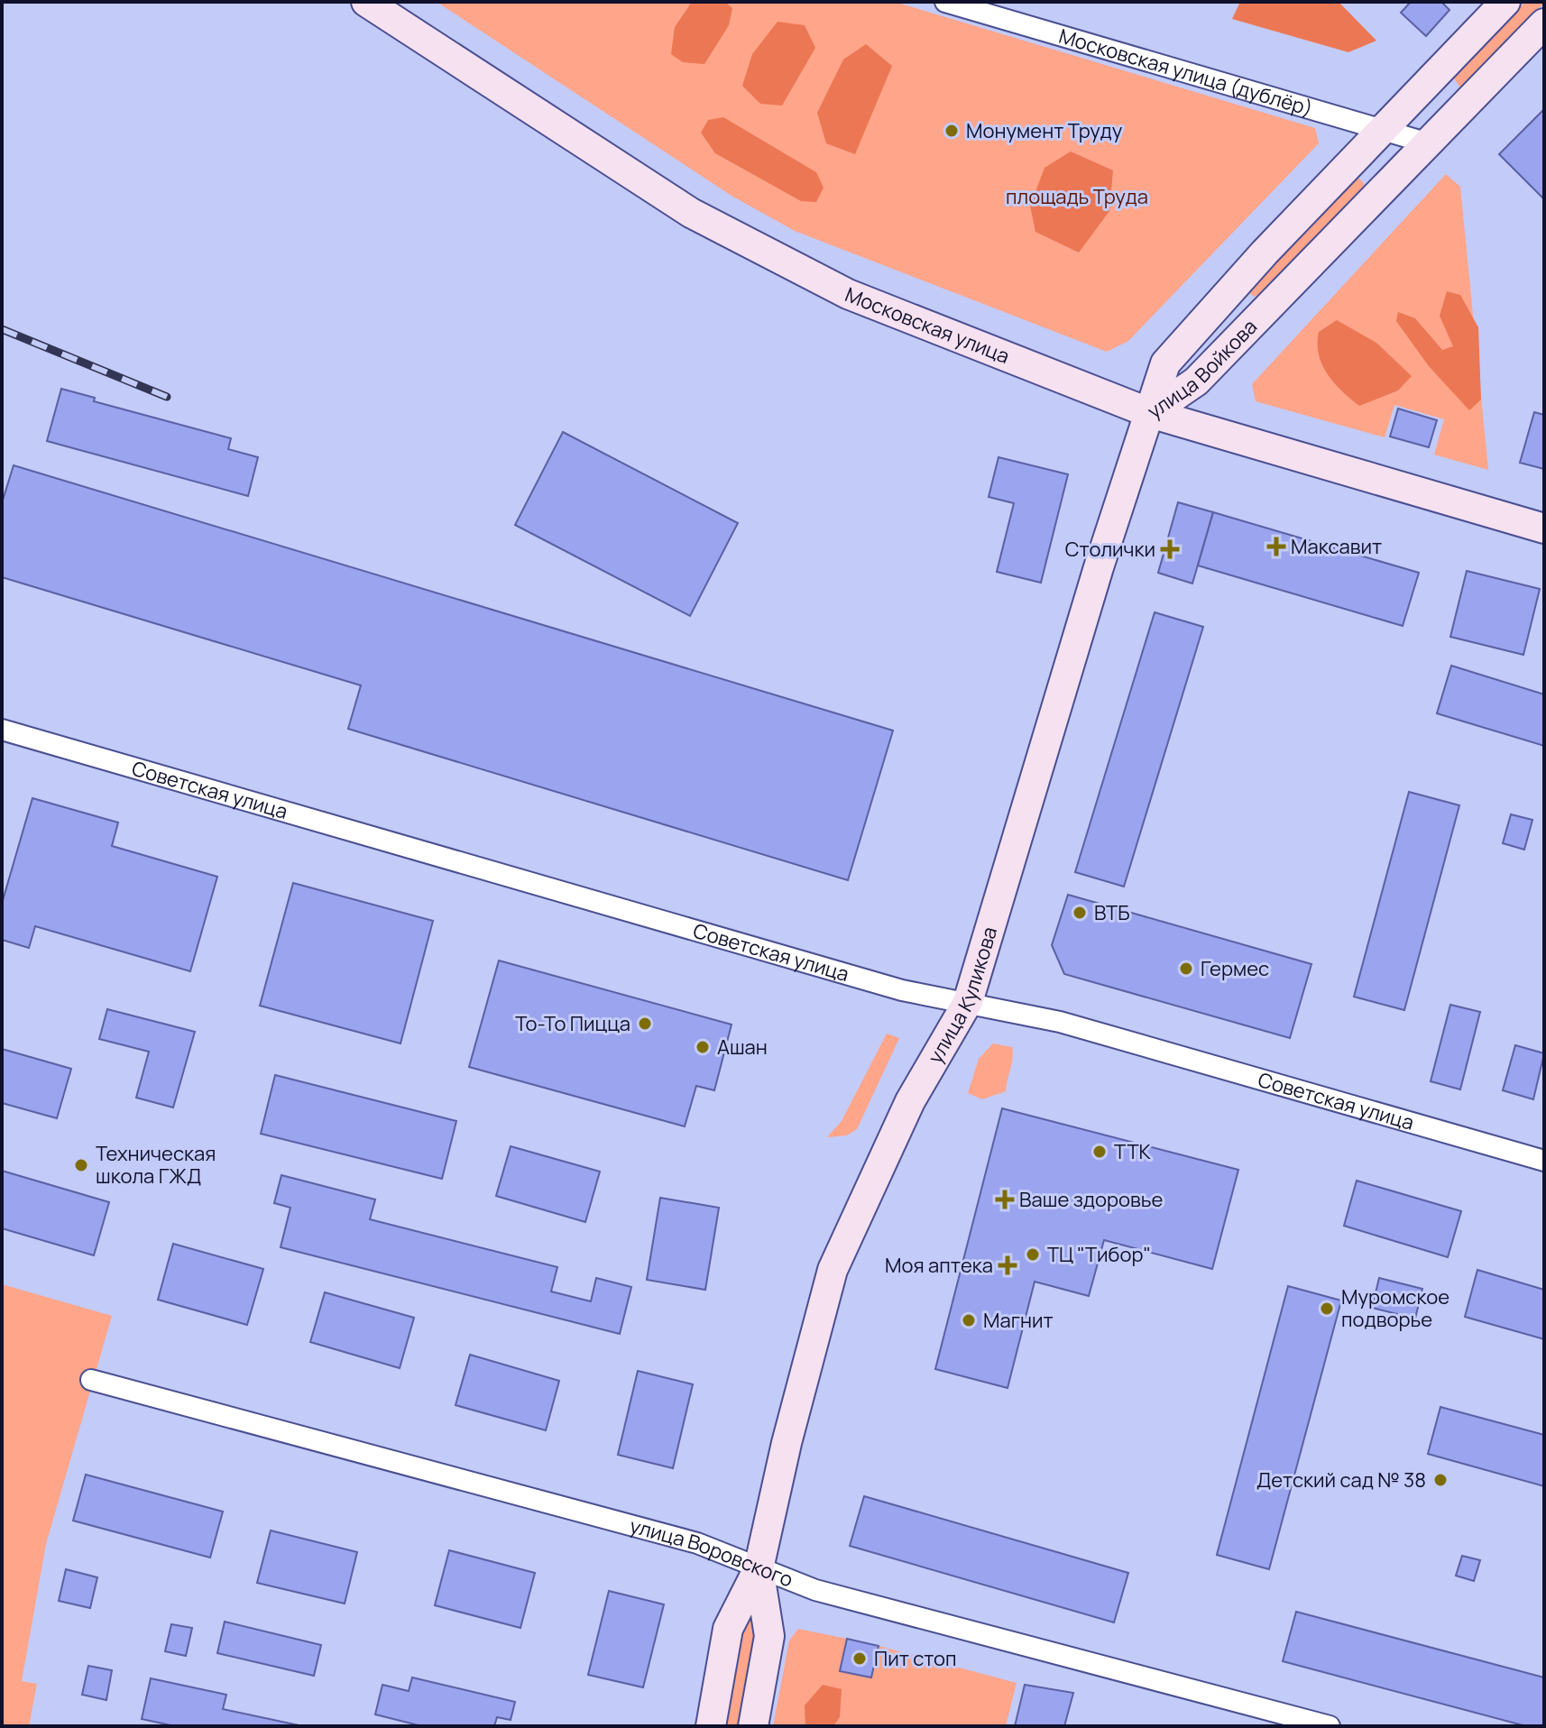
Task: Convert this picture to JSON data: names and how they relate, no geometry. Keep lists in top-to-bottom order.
{
  "streets": {
    "main road": ["Московская улица", "улица Войкова", "улица Куликова"],
    "street": ["Московская улица (дублёр)", "Советская улица", "улица Воровского"]
  },
  "crossings": [
    ["Московская улица (дублёр)", "улица Войкова"],
    ["Московская улица", "улица Войкова"],
    ["Московская улица", "улица Куликова"],
    ["улица Войкова", "улица Куликова"],
    ["Советская улица", "улица Куликова"],
    ["улица Куликова", "улица Воровского"]
  ],
  "parks": ["площадь Труда"],
  "places": {
    "other": [
      "Монумент Труду",
      "ВТБ",
      "Гермес",
      "То-То Пицца",
      "Ашан",
      "ТТК",
      "Техническая школа ГЖД",
      "ТЦ \"Тибор\"",
      "Муромское подворье",
      "Магнит",
      "Детский сад № 38",
      "Пит стоп"
    ],
    "health": [
      "Максавит",
      "Столички",
      "Ваше здоровье",
      "Моя аптека"
    ]
  }
}
